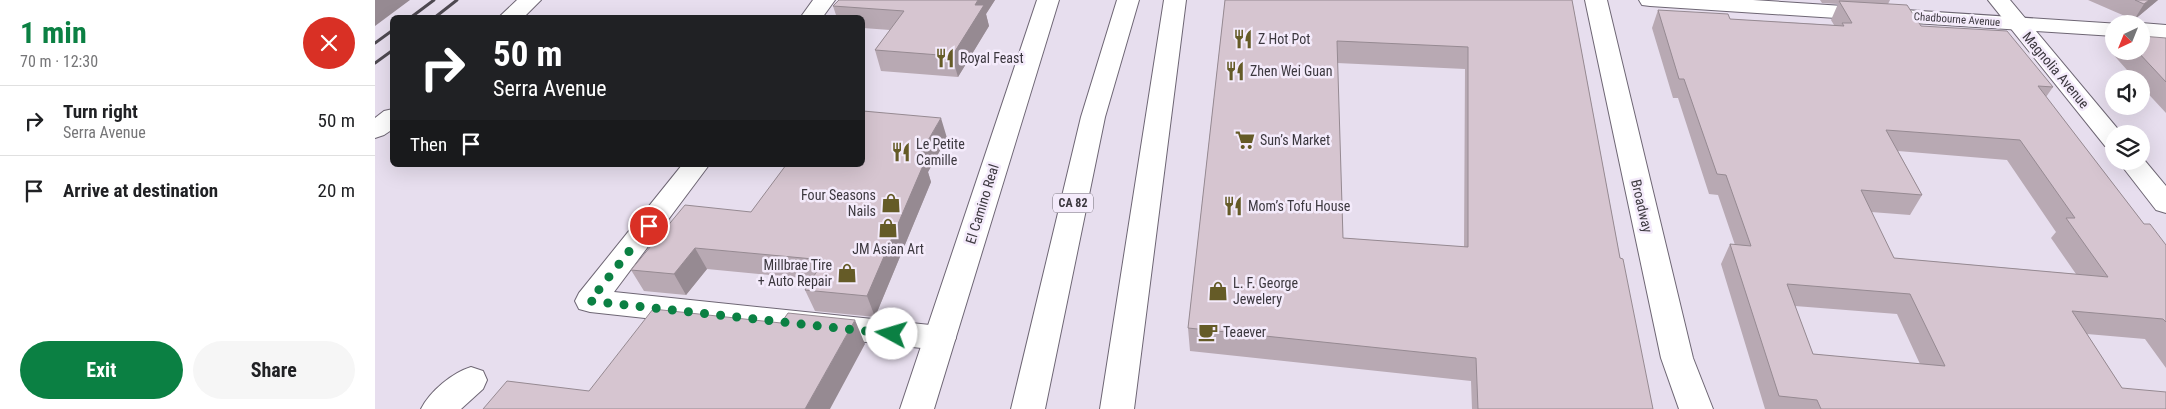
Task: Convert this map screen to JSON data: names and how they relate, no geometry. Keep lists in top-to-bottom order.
{
  "streets": {
    "street": [
      "Chadbourne Avenue",
      "Magnolia Avenue",
      "CA 82",
      "El Camino Real",
      "Broadway"
    ]
  },
  "crossings": [
    ["Chadbourne Avenue", "Magnolia Avenue"]
  ],
  "places": {
    "restaurant": [
      "Z Hot Pot",
      "Royal Feast",
      "Zhen Wei Guan",
      "Le Petite Camille",
      "Mom’s Tofu House"
    ],
    "supermarket": ["Sun’s Market"],
    "shop": [
      "Four Seasons Nails",
      "JM Asian Art",
      "Millbrae Tire + Auto Repair",
      "L. F. George Jewelery"
    ],
    "cafe": ["Teaever"]
  },
  "north": "bottom left",
  "page": {
    "heading": ["1 min", "70 m · 12:30"],
    "turn": ["50 m", "Serra Avenue"],
    "list": [
      {
        "name": "Turn right",
        "note": "Serra Avenue",
        "value": "50 m"
      },
      {
        "name": "Arrive at destination",
        "value": "20 m"
      }
    ],
    "then": "Then",
    "buttons": ["Exit", "Share"]
  }
}
